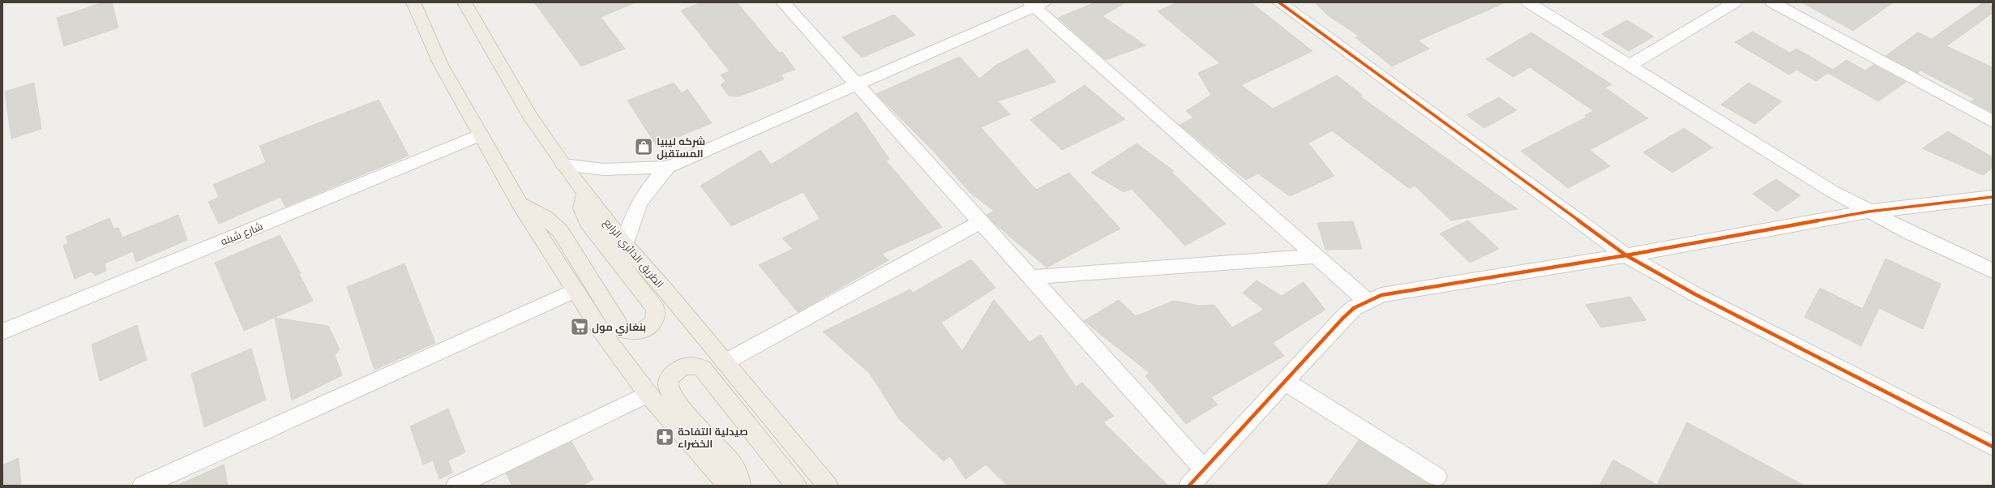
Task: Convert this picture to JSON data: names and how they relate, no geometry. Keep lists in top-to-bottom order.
{
  "streets": {
    "main road": ["الطريق الدائري الرابع"],
    "street": ["شارع شبنه"]
  },
  "places": {
    "shop": ["شركه ليبيا المستقبل"],
    "supermarket": ["بنغازي مول"],
    "pharmacy": ["صيدلية التفاحة الخضراء"]
  }
}
